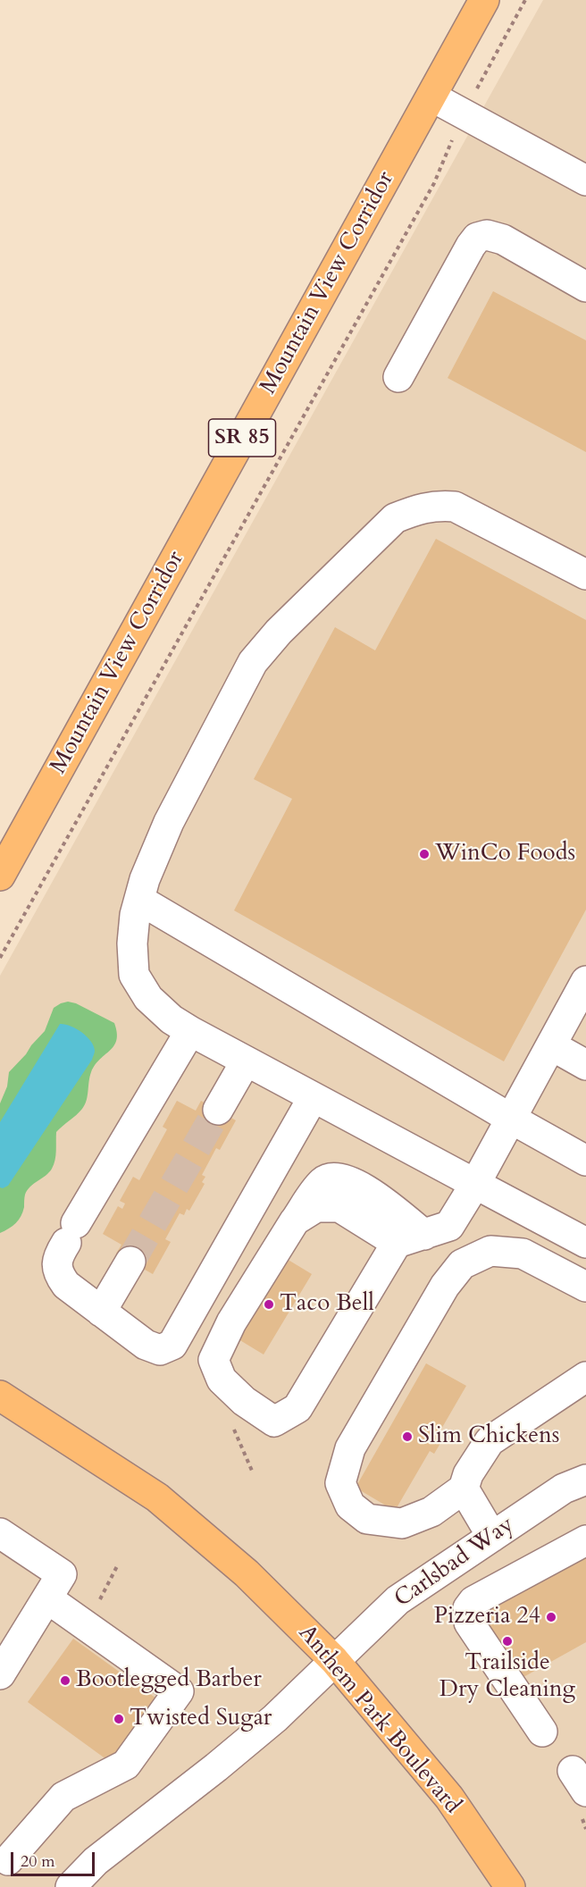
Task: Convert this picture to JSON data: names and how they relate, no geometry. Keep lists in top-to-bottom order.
{
  "streets": {
    "main road": ["Mountain View Corridor", "SR 85", "Anthem Park Boulevard"],
    "street": ["Carlsbad Way"]
  },
  "crossings": [
    ["Carlsbad Way", "Anthem Park Boulevard"]
  ],
  "places": [
    "WinCo Foods",
    "Taco Bell",
    "Slim Chickens",
    "Pizzeria 24",
    "Trailside Dry Cleaning",
    "Bootlegged Barber",
    "Twisted Sugar"
  ],
  "scale_bar": "20 m"
}
